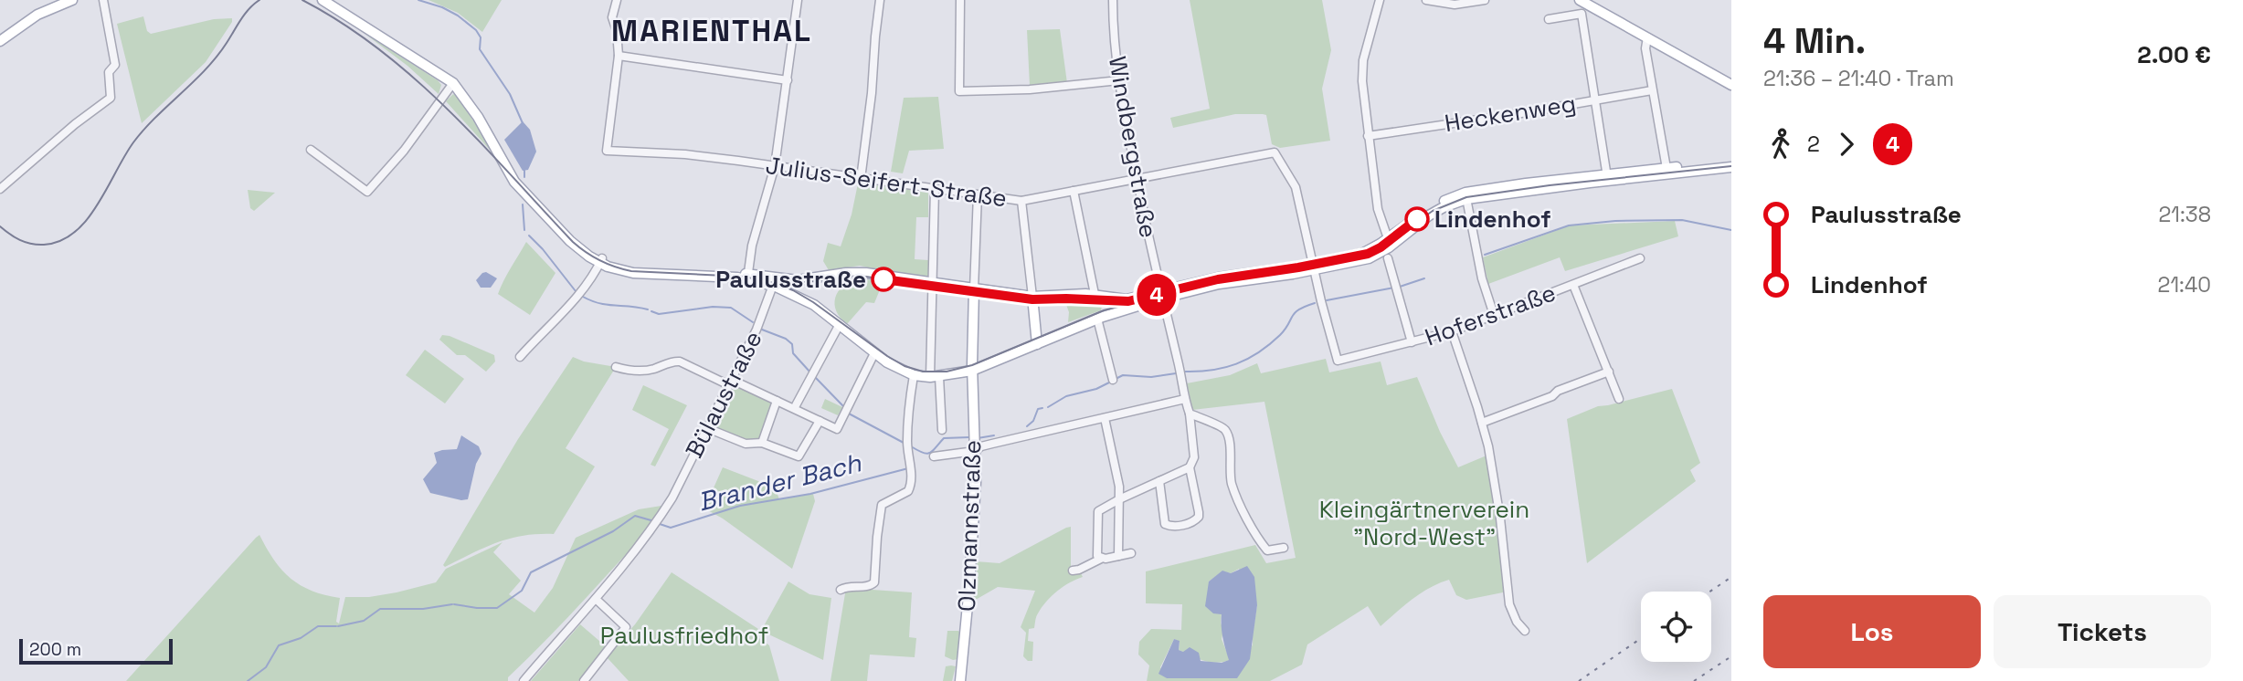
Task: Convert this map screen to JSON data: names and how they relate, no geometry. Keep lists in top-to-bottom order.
{
  "streets": {
    "main road": ["Olzmannstraße"],
    "street": [
      "Heckenweg",
      "Windbergstraße",
      "Julius-Seifert-Straße",
      "Hoferstraße",
      "Bülaustraße"
    ]
  },
  "crossings": [
    ["Windbergstraße", "Julius-Seifert-Straße"],
    ["Julius-Seifert-Straße", "Hoferstraße"]
  ],
  "districts": ["MARIENTHAL"],
  "water": ["Brander Bach"],
  "parks": ["Kleingärtnerverein \"Nord-West\"", "Paulusfriedhof"],
  "places": ["Lindenhof", "Paulusstraße"],
  "lines": ["tram line 4"],
  "scale_bar": "200 m",
  "page": {
    "on_map": "4",
    "heading": ["4 Min.", "21:36 – 21:40 · Tram", "2.00 €"],
    "legs": ["2", "4"],
    "list": [
      {
        "name": "Paulusstraße",
        "value": "21:38"
      },
      {
        "name": "Lindenhof",
        "value": "21:40"
      }
    ],
    "buttons": ["Los", "Tickets"],
    "scale": "200 m"
  }
}
